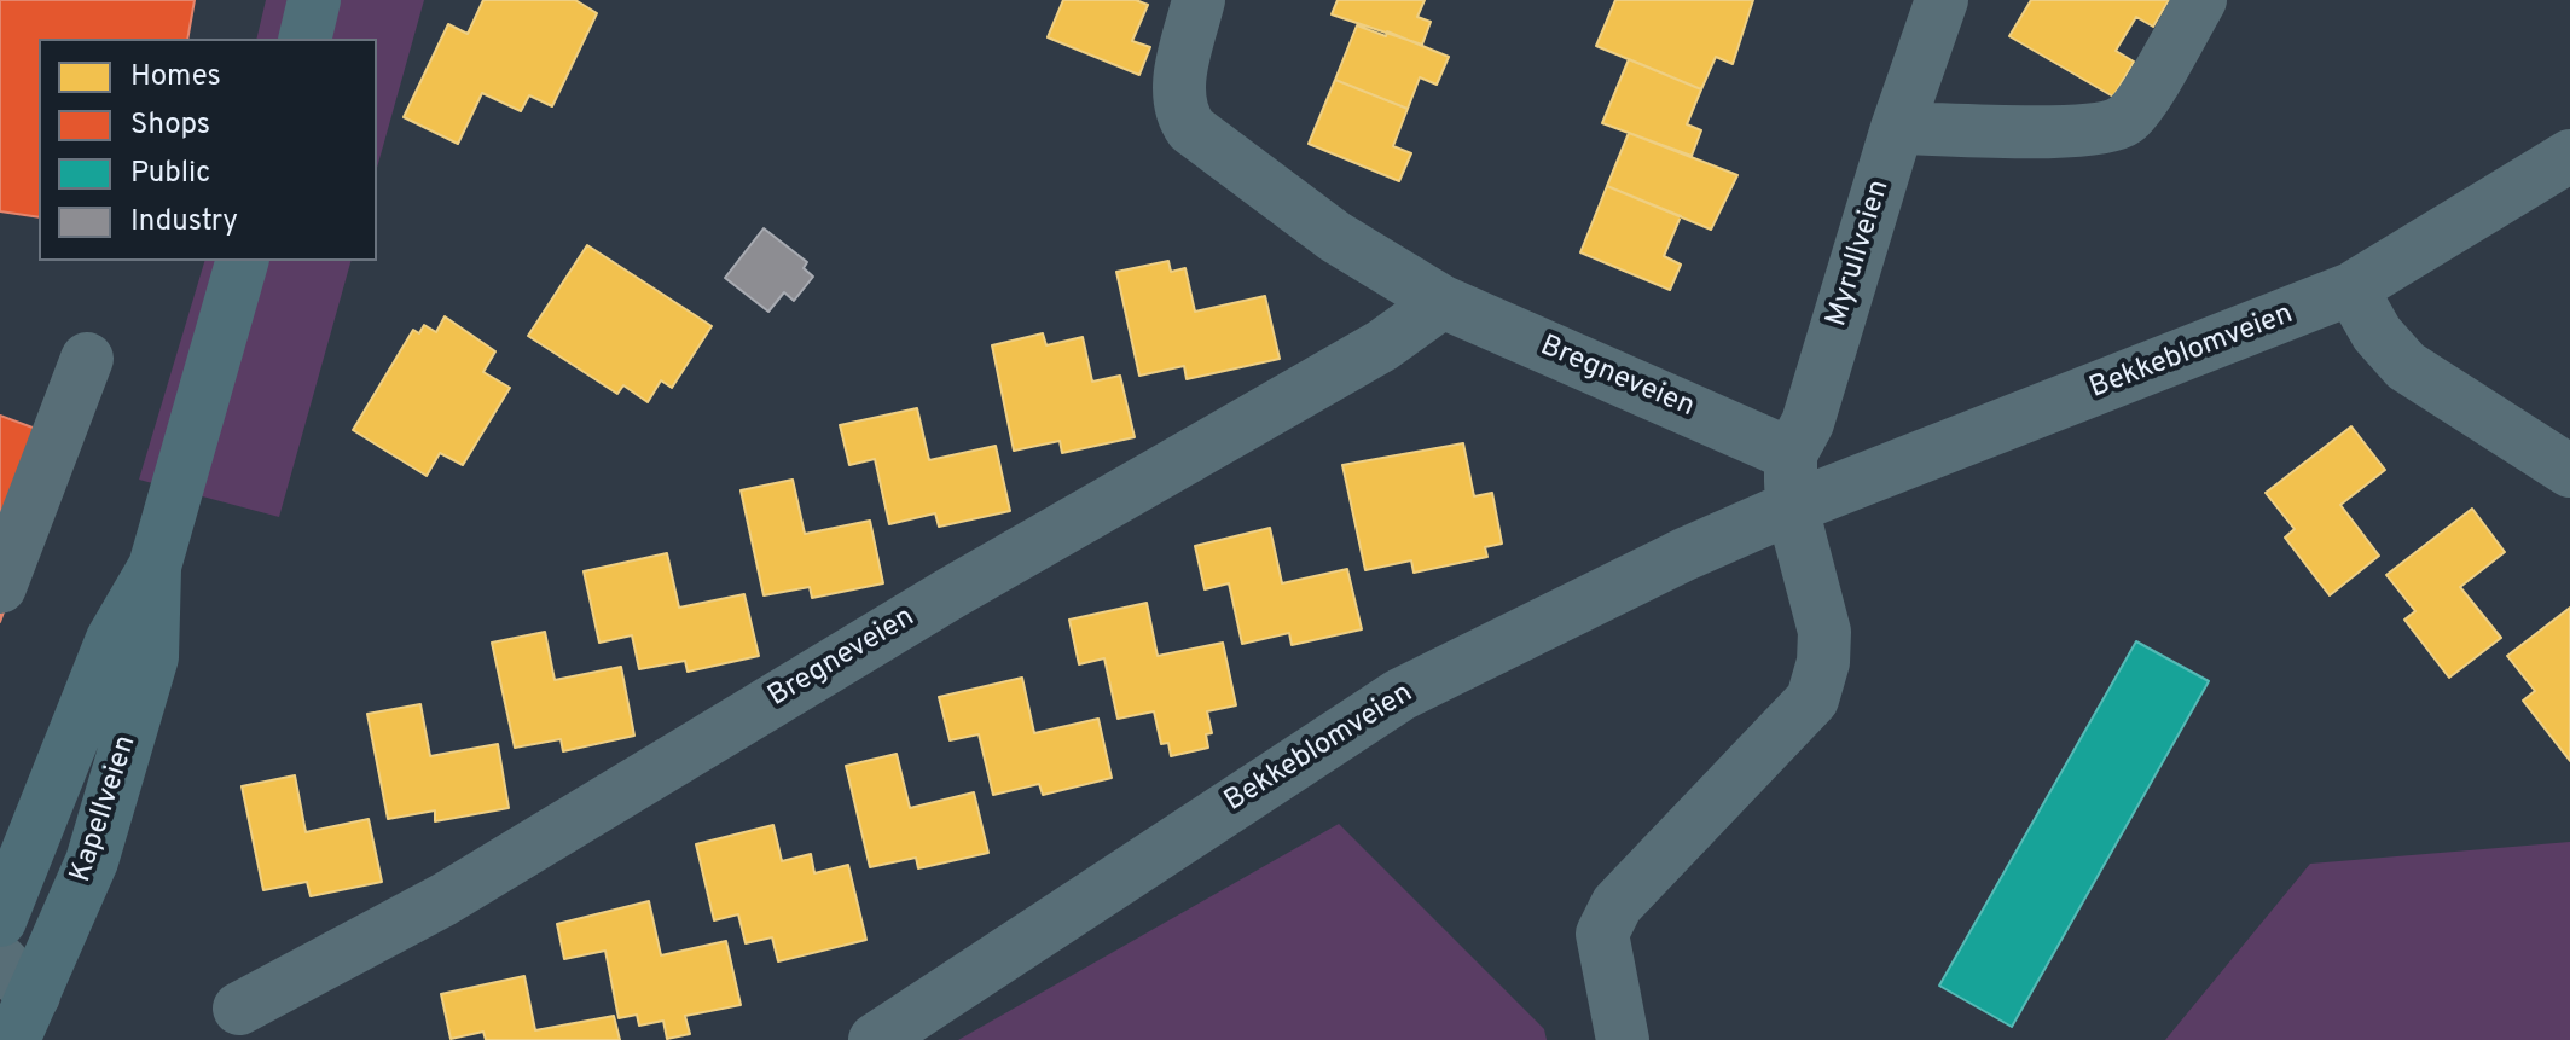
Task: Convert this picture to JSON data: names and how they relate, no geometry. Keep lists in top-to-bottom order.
{
  "streets": {
    "main road": ["Kapellveien"],
    "street": ["Myrullveien", "Bekkeblomveien", "Bregneveien"]
  },
  "crossings": [
    ["Myrullveien", "Bekkeblomveien"],
    ["Myrullveien", "Bregneveien"]
  ],
  "legend": [
    "Homes",
    "Shops",
    "Public",
    "Industry"
  ]
}
